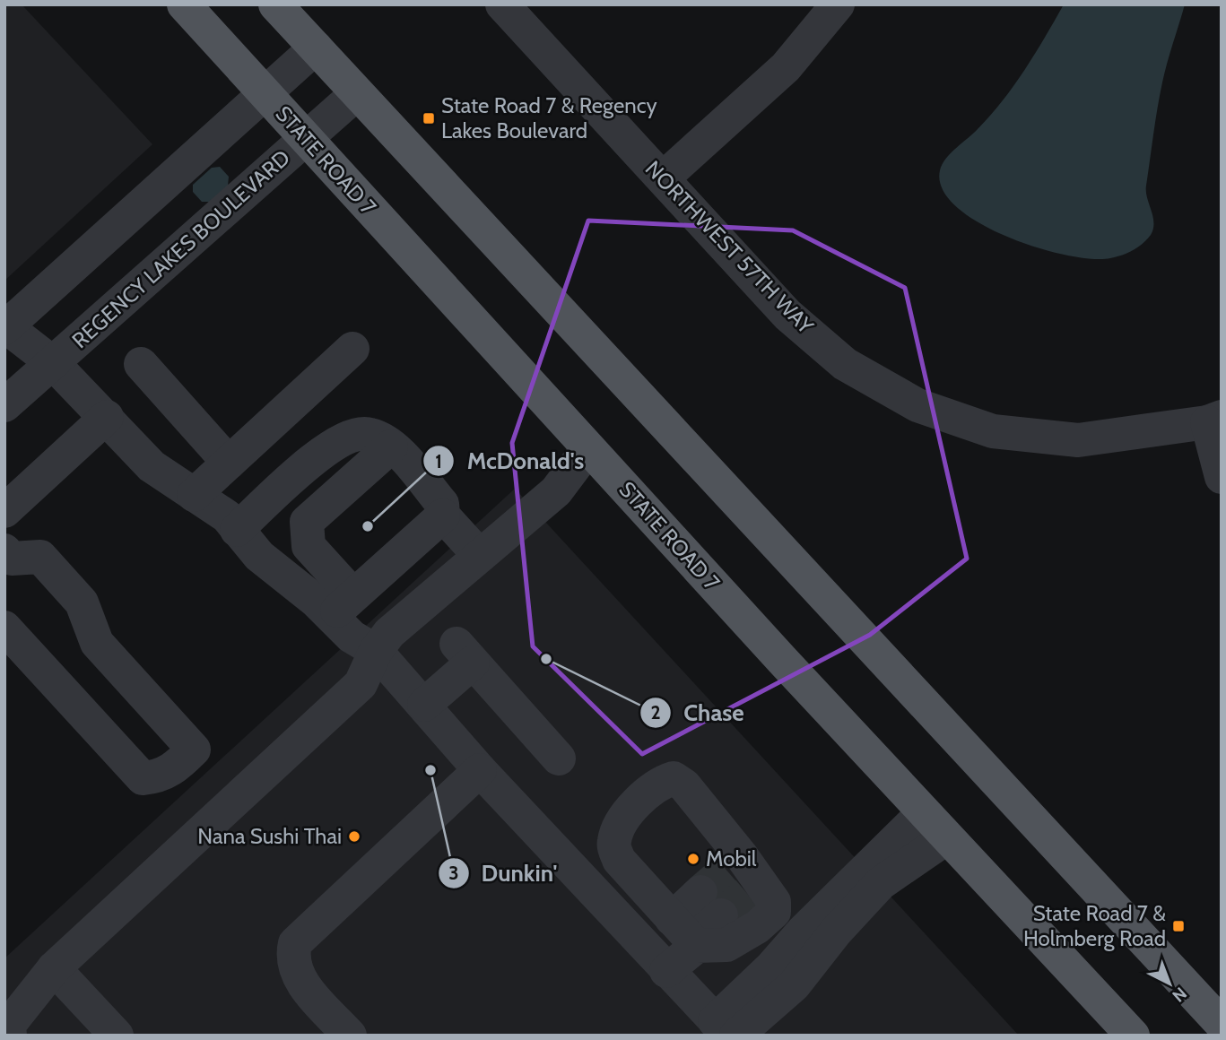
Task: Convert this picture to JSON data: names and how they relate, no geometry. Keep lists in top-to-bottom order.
{
  "streets": {
    "main road": ["STATE ROAD 7"],
    "street": ["NORTHWEST 57TH WAY", "REGENCY LAKES BOULEVARD"]
  },
  "crossings": [
    ["STATE ROAD 7", "REGENCY LAKES BOULEVARD"]
  ],
  "places": {
    "transit": ["State Road 7 & Regency Lakes Boulevard", "State Road 7 & Holmberg Road"],
    "other": [
      "McDonald's",
      "Chase",
      "Dunkin'",
      "Nana Sushi Thai",
      "Mobil"
    ]
  },
  "north": "bottom right"
}
